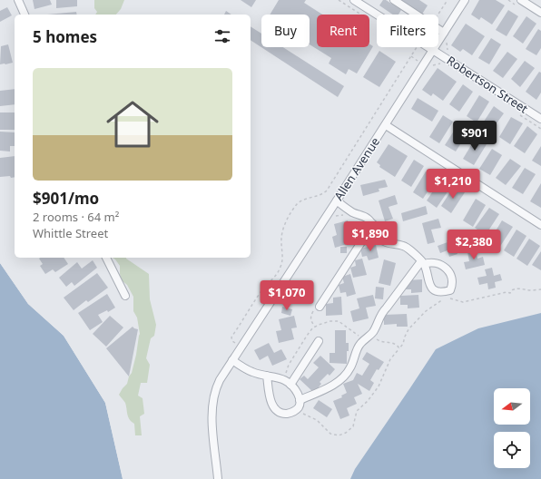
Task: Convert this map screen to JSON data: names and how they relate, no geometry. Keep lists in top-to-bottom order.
{
  "streets": {
    "street": ["Robertson Street", "Allen Avenue"]
  },
  "crossings": [
    ["Robertson Street", "Allen Avenue"]
  ],
  "north": "left",
  "page": {
    "chip": ["Buy", "Rent", "Filters"],
    "heading": "5 homes",
    "list": [
      {
        "name": "$901/mo",
        "note": "2 rooms · 64 m² · Whittle Street"
      }
    ],
    "price": [
      "$901",
      "$1,210",
      "$1,890",
      "$2,380",
      "$1,070"
    ]
  }
}
